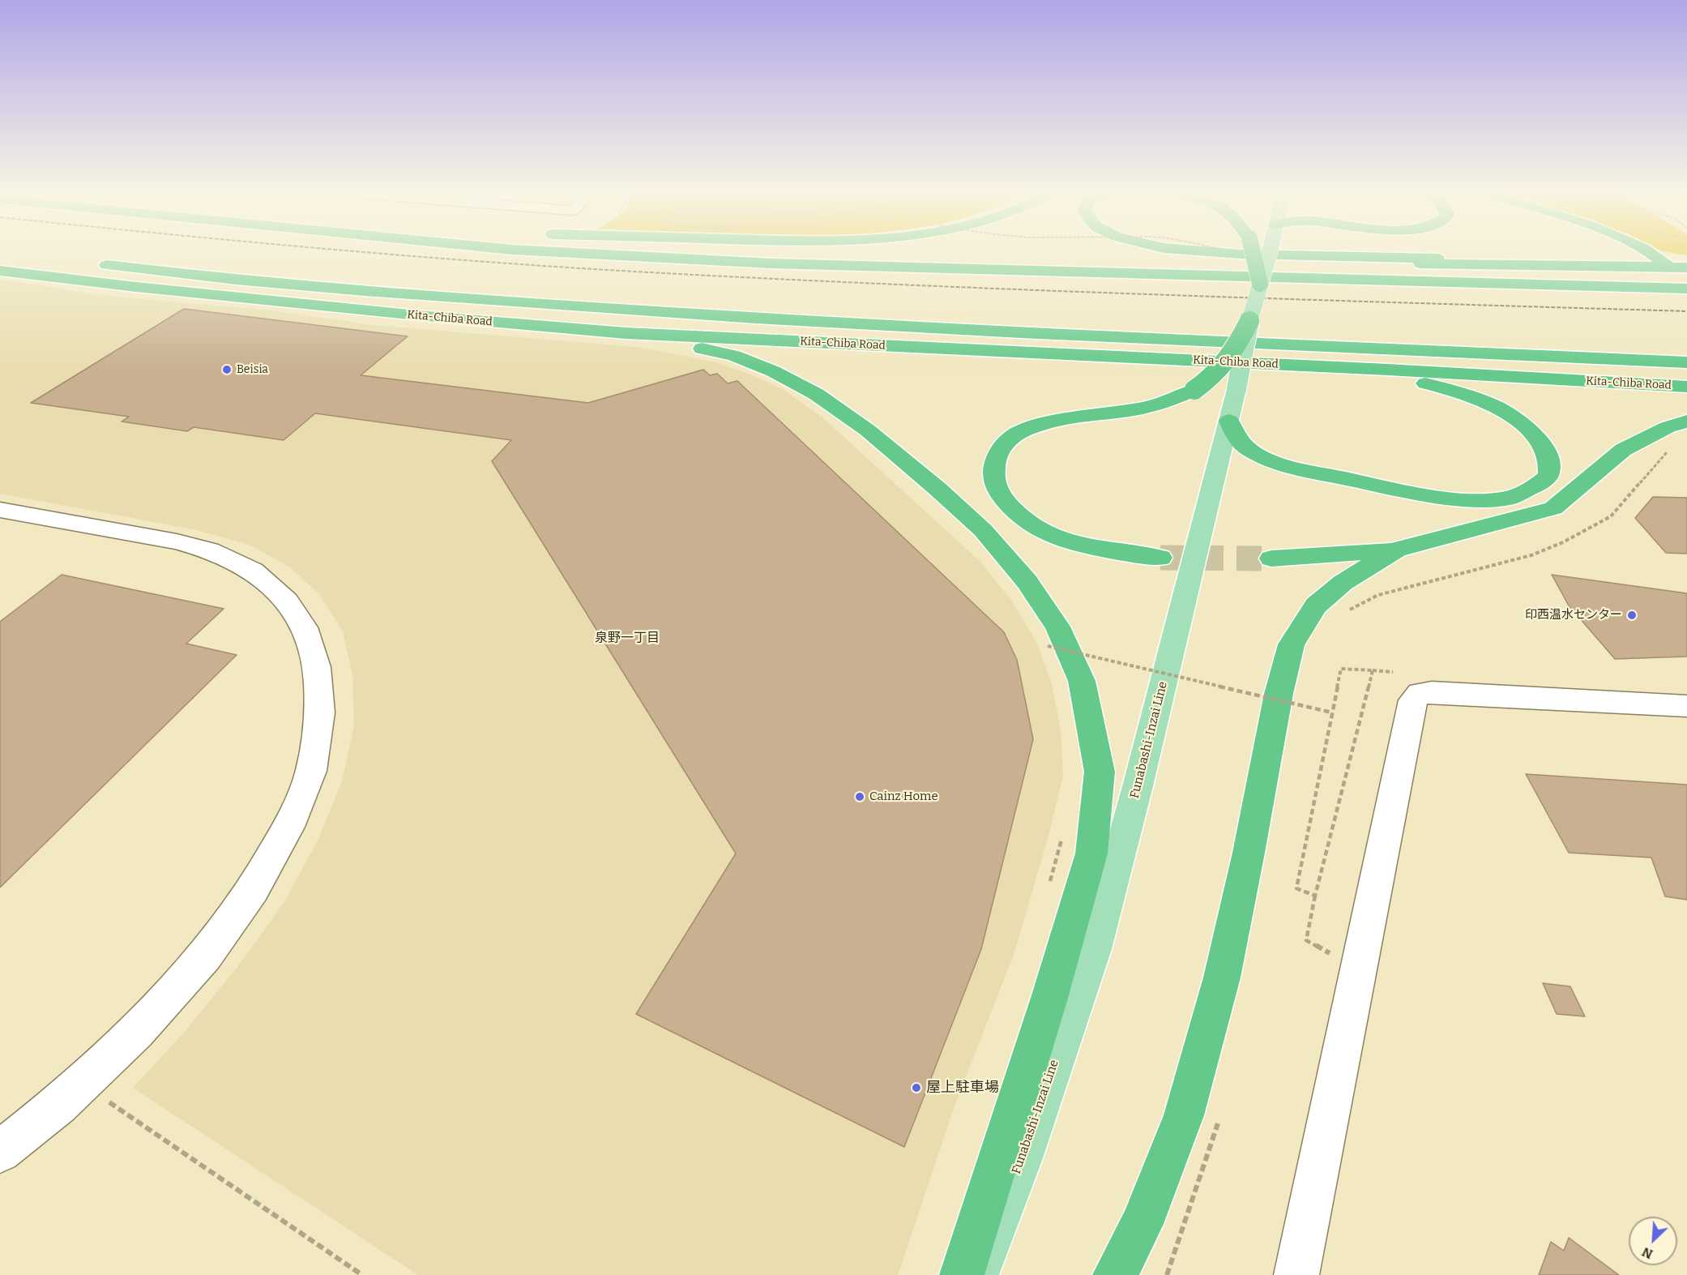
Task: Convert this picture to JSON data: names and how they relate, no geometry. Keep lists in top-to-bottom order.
{
  "streets": {
    "highway": ["Kita-Chiba Road"],
    "main road": ["Funabashi-Inzai Line"]
  },
  "districts": ["泉野一丁目"],
  "places": [
    "Beisia",
    "印西温水センター",
    "Cainz Home",
    "屋上駐車場"
  ],
  "north": "bottom left"
}
